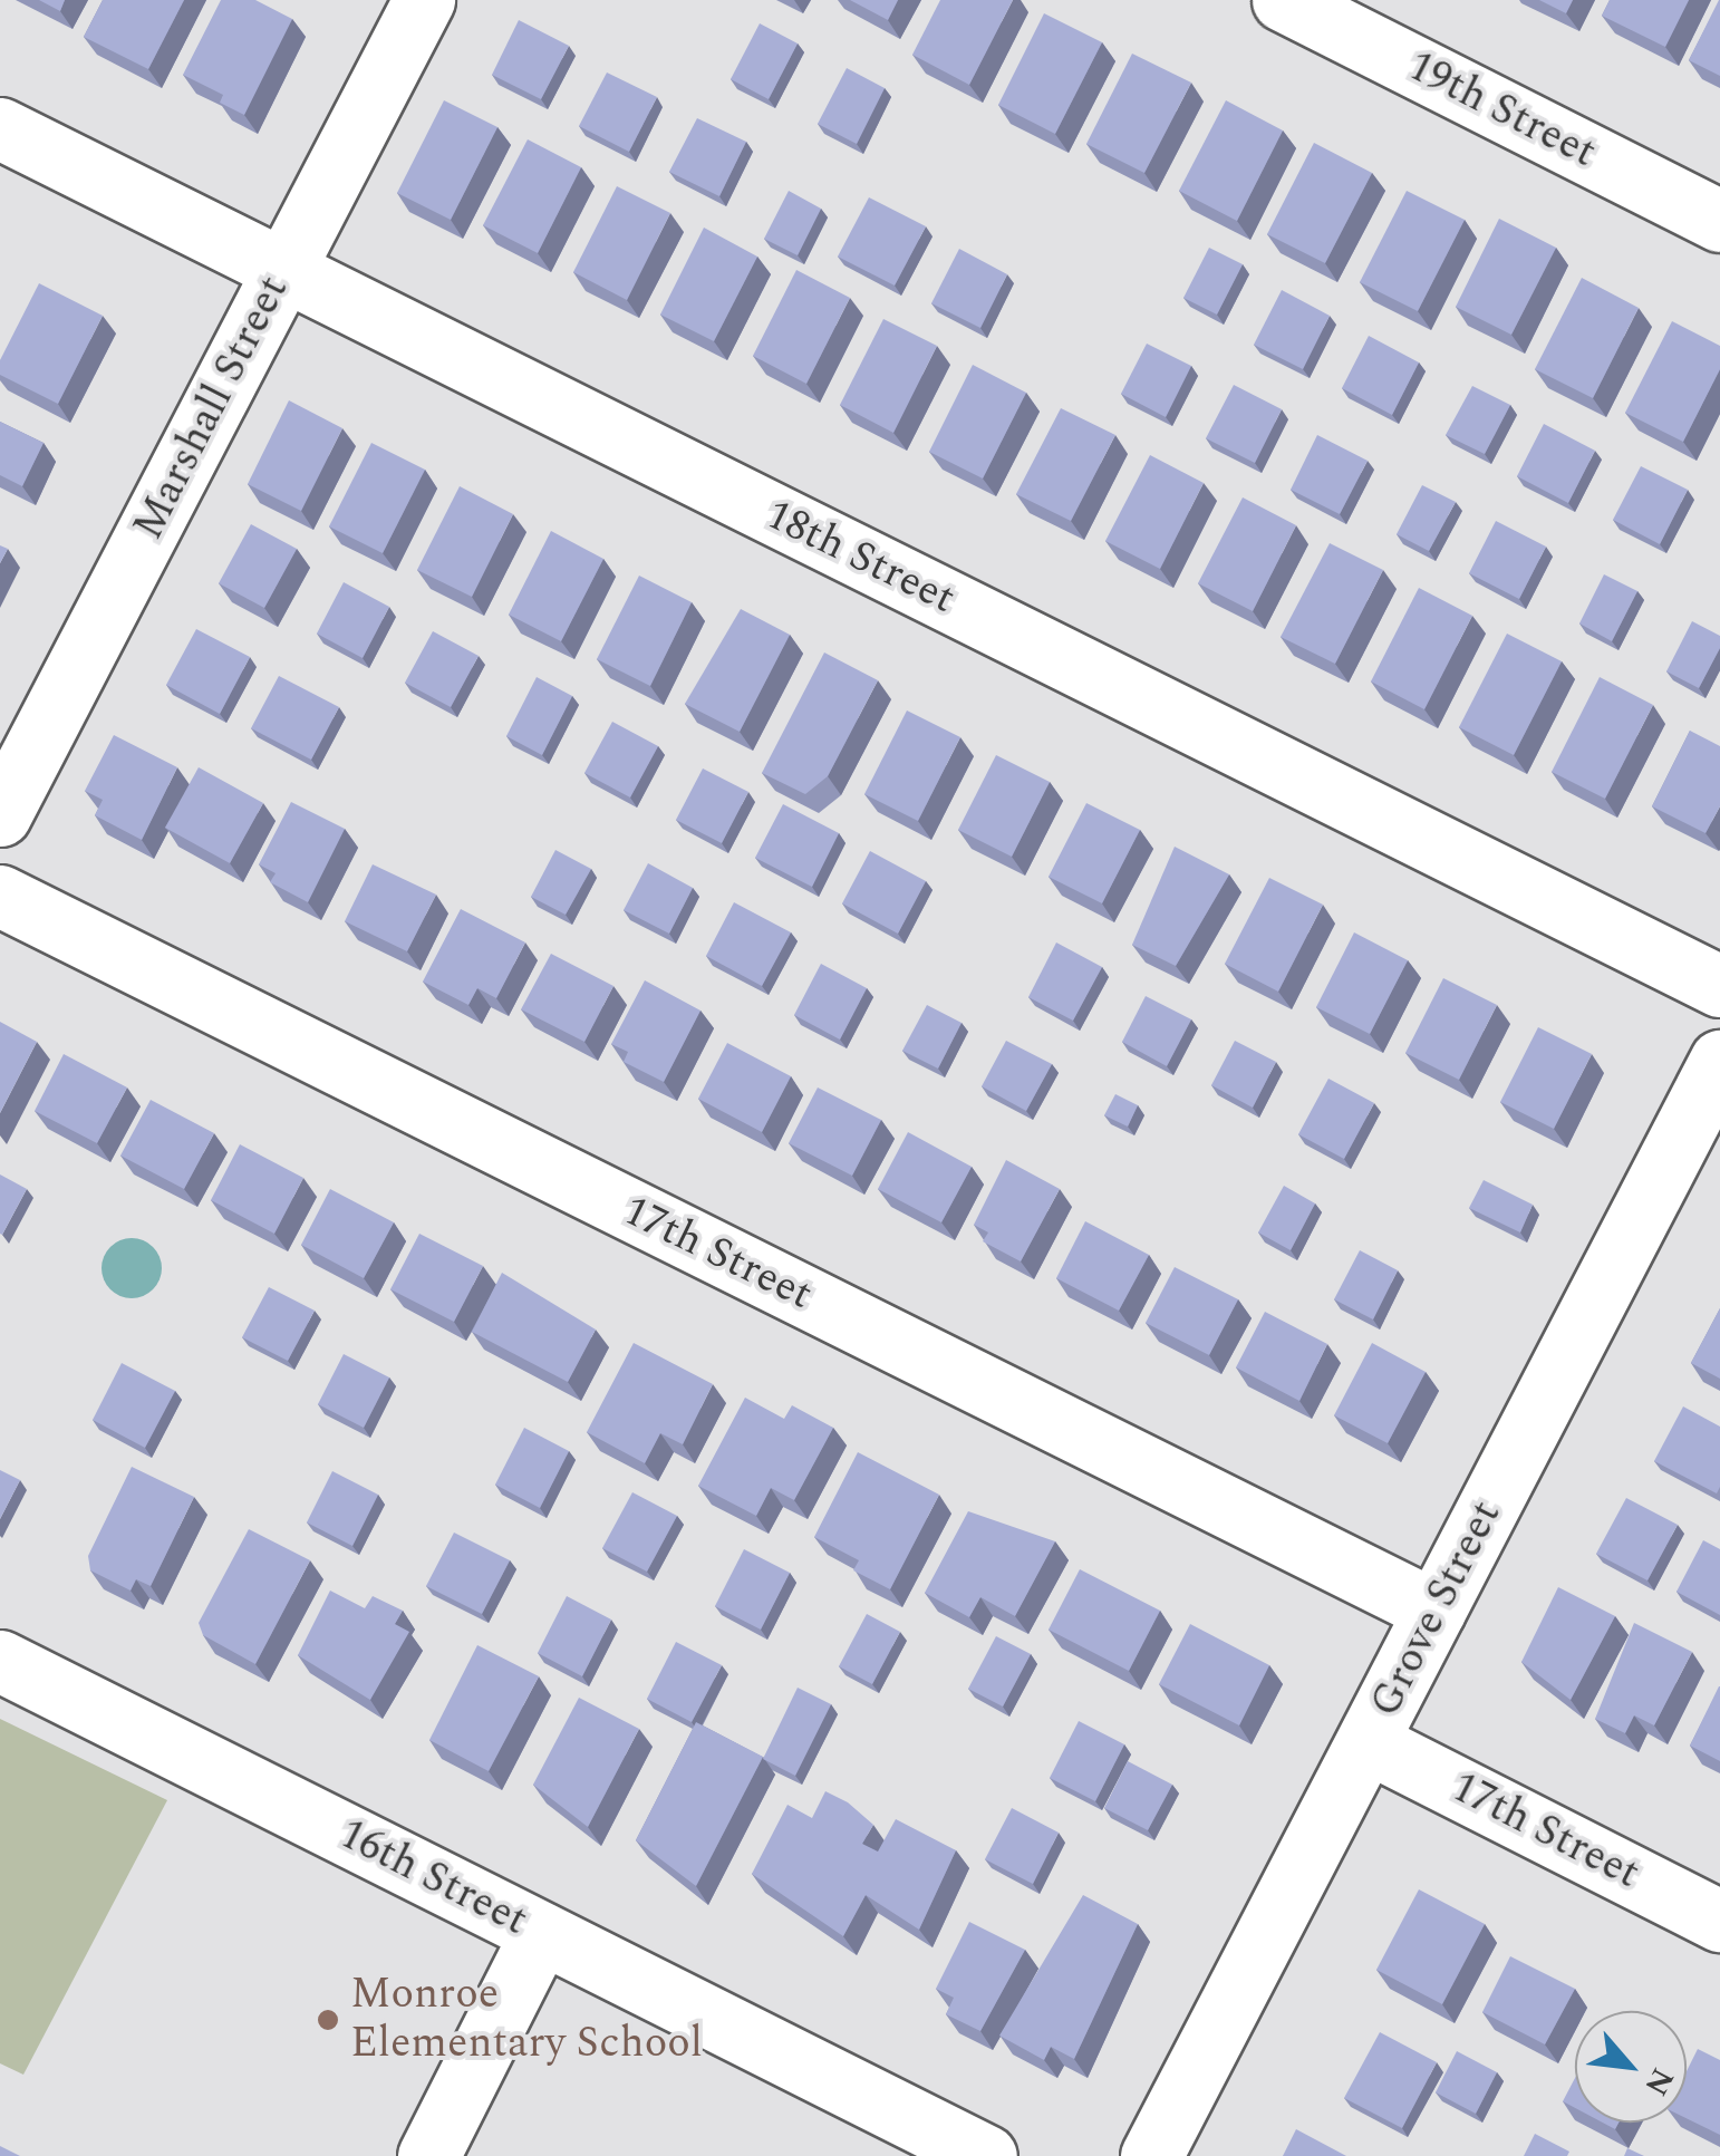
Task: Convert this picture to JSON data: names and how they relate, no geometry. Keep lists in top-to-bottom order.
{
  "streets": {
    "street": [
      "19th Street",
      "Marshall Street",
      "18th Street",
      "17th Street",
      "Grove Street",
      "16th Street"
    ]
  },
  "crossings": [
    ["Marshall Street", "18th Street"],
    ["17th Street", "Grove Street"]
  ],
  "places": ["Monroe Elementary School"],
  "north": "bottom right"
}
